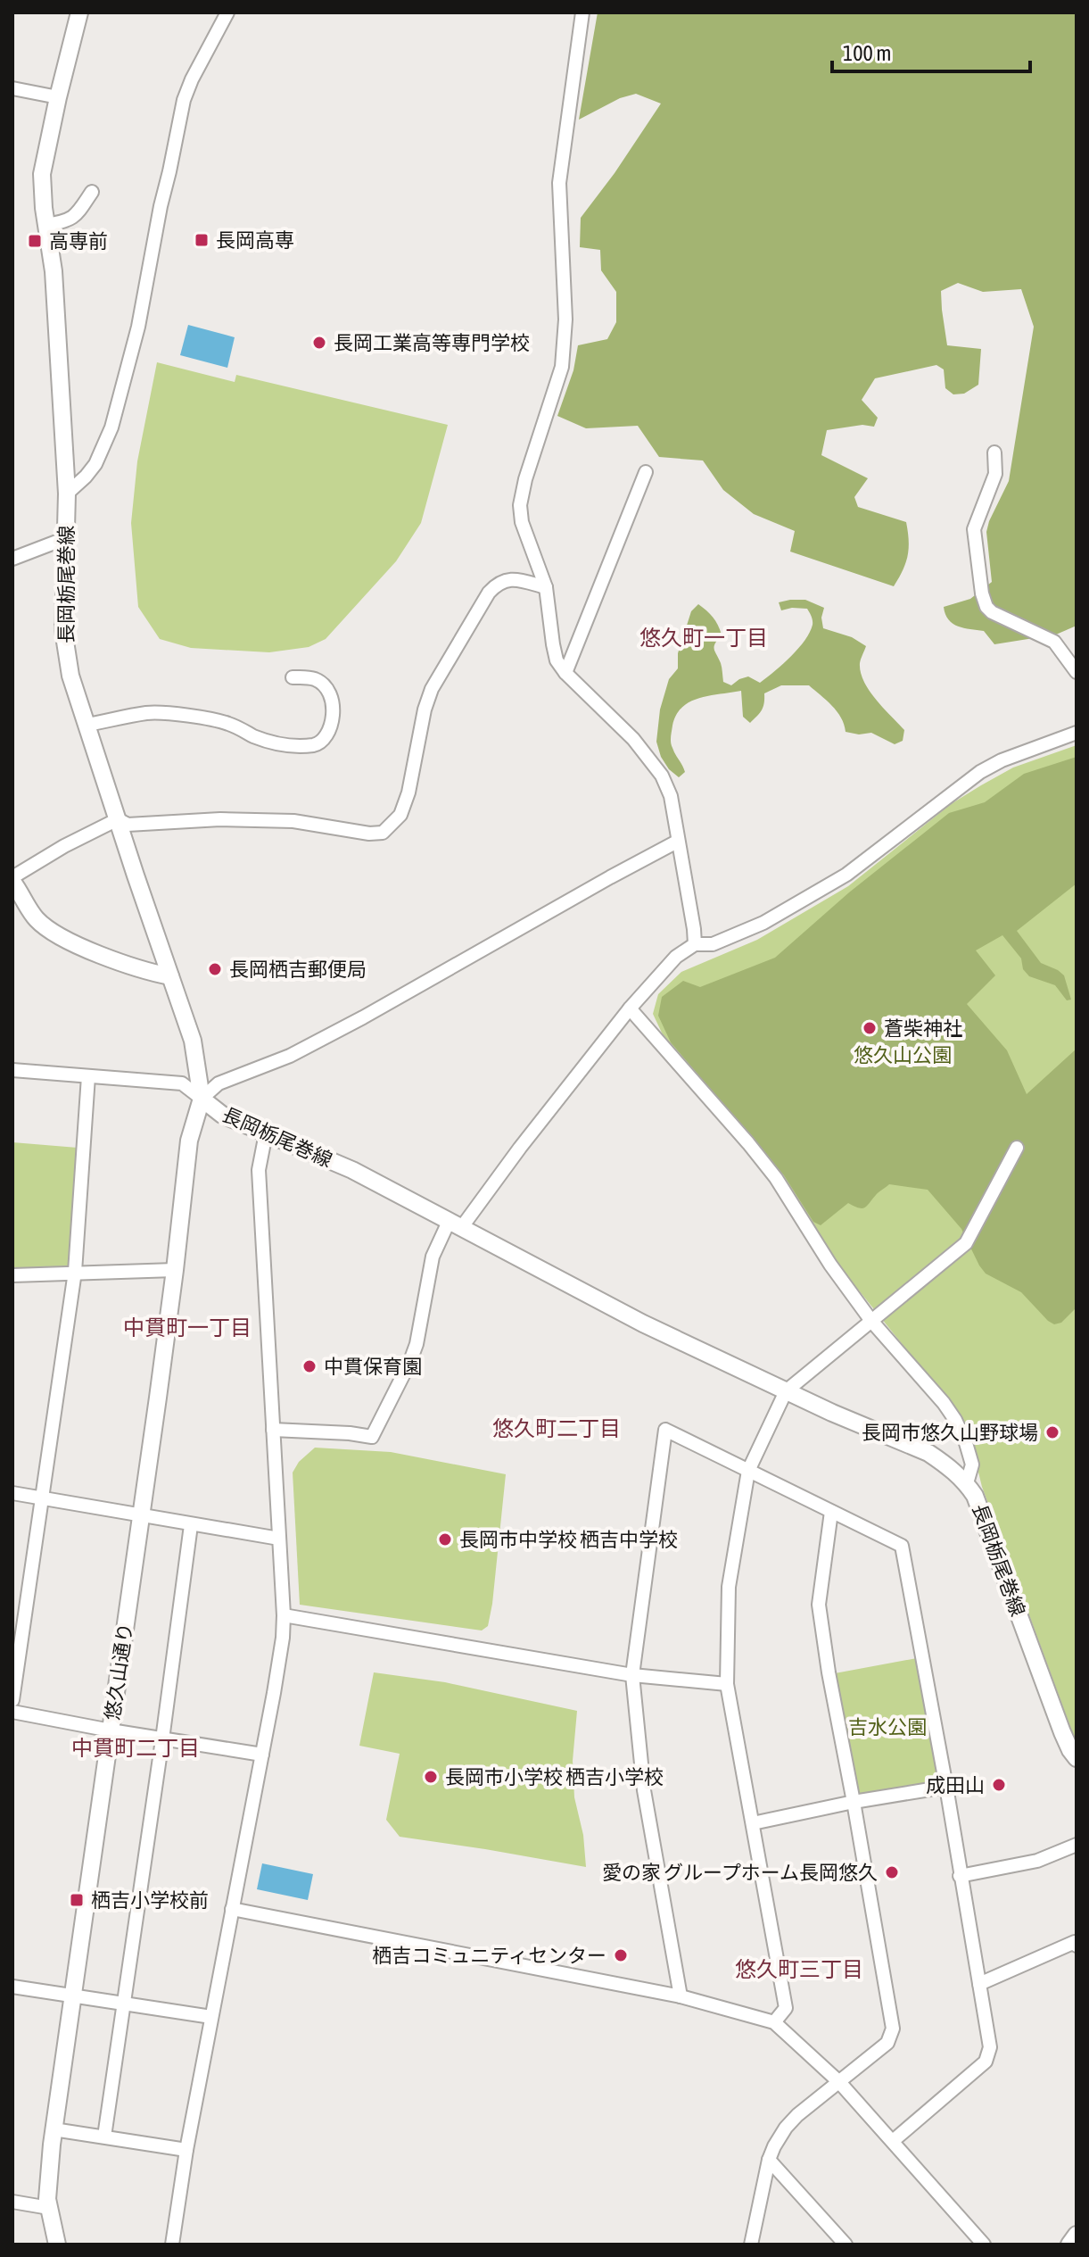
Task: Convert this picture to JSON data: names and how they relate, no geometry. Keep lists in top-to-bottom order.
{
  "streets": {
    "main road": ["長岡栃尾巻線", "悠久山通り"]
  },
  "crossings": [
    ["長岡栃尾巻線", "悠久山通り"]
  ],
  "districts": [
    "悠久町一丁目",
    "中貫町一丁目",
    "悠久町二丁目",
    "中貫町二丁目",
    "悠久町三丁目"
  ],
  "parks": ["悠久山公園", "吉水公園"],
  "places": {
    "transit": ["長岡高専", "高専前", "栖吉小学校前"],
    "other": [
      "長岡工業高等専門学校",
      "長岡栖吉郵便局",
      "蒼柴神社",
      "中貫保育園",
      "長岡市悠久山野球場",
      "長岡市中学校 栖吉中学校",
      "長岡市小学校 栖吉小学校",
      "成田山",
      "愛の家 グループホーム長岡悠久",
      "栖吉コミュニティセンター"
    ]
  },
  "scale_bar": "100 m"
}
